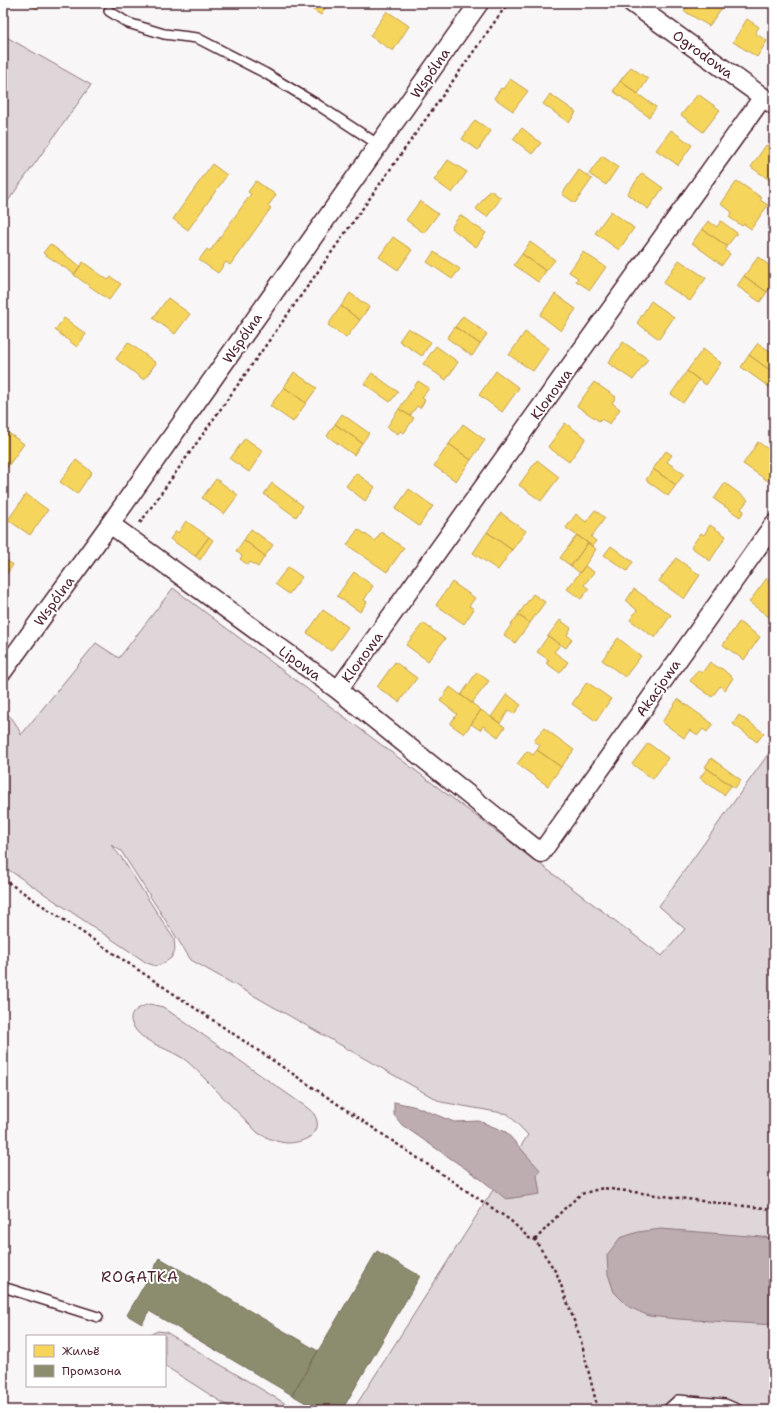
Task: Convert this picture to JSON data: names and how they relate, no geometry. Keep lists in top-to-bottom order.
{
  "streets": {
    "street": [
      "Ogrodowa",
      "Wspólna",
      "Klonowa",
      "Lipowa",
      "Akacjowa"
    ]
  },
  "crossings": [
    ["Ogrodowa", "Klonowa"],
    ["Wspólna", "Lipowa"],
    ["Klonowa", "Lipowa"],
    ["Lipowa", "Akacjowa"]
  ],
  "districts": ["ROGATKA"],
  "legend": ["Жильё", "Промзона"]
}
